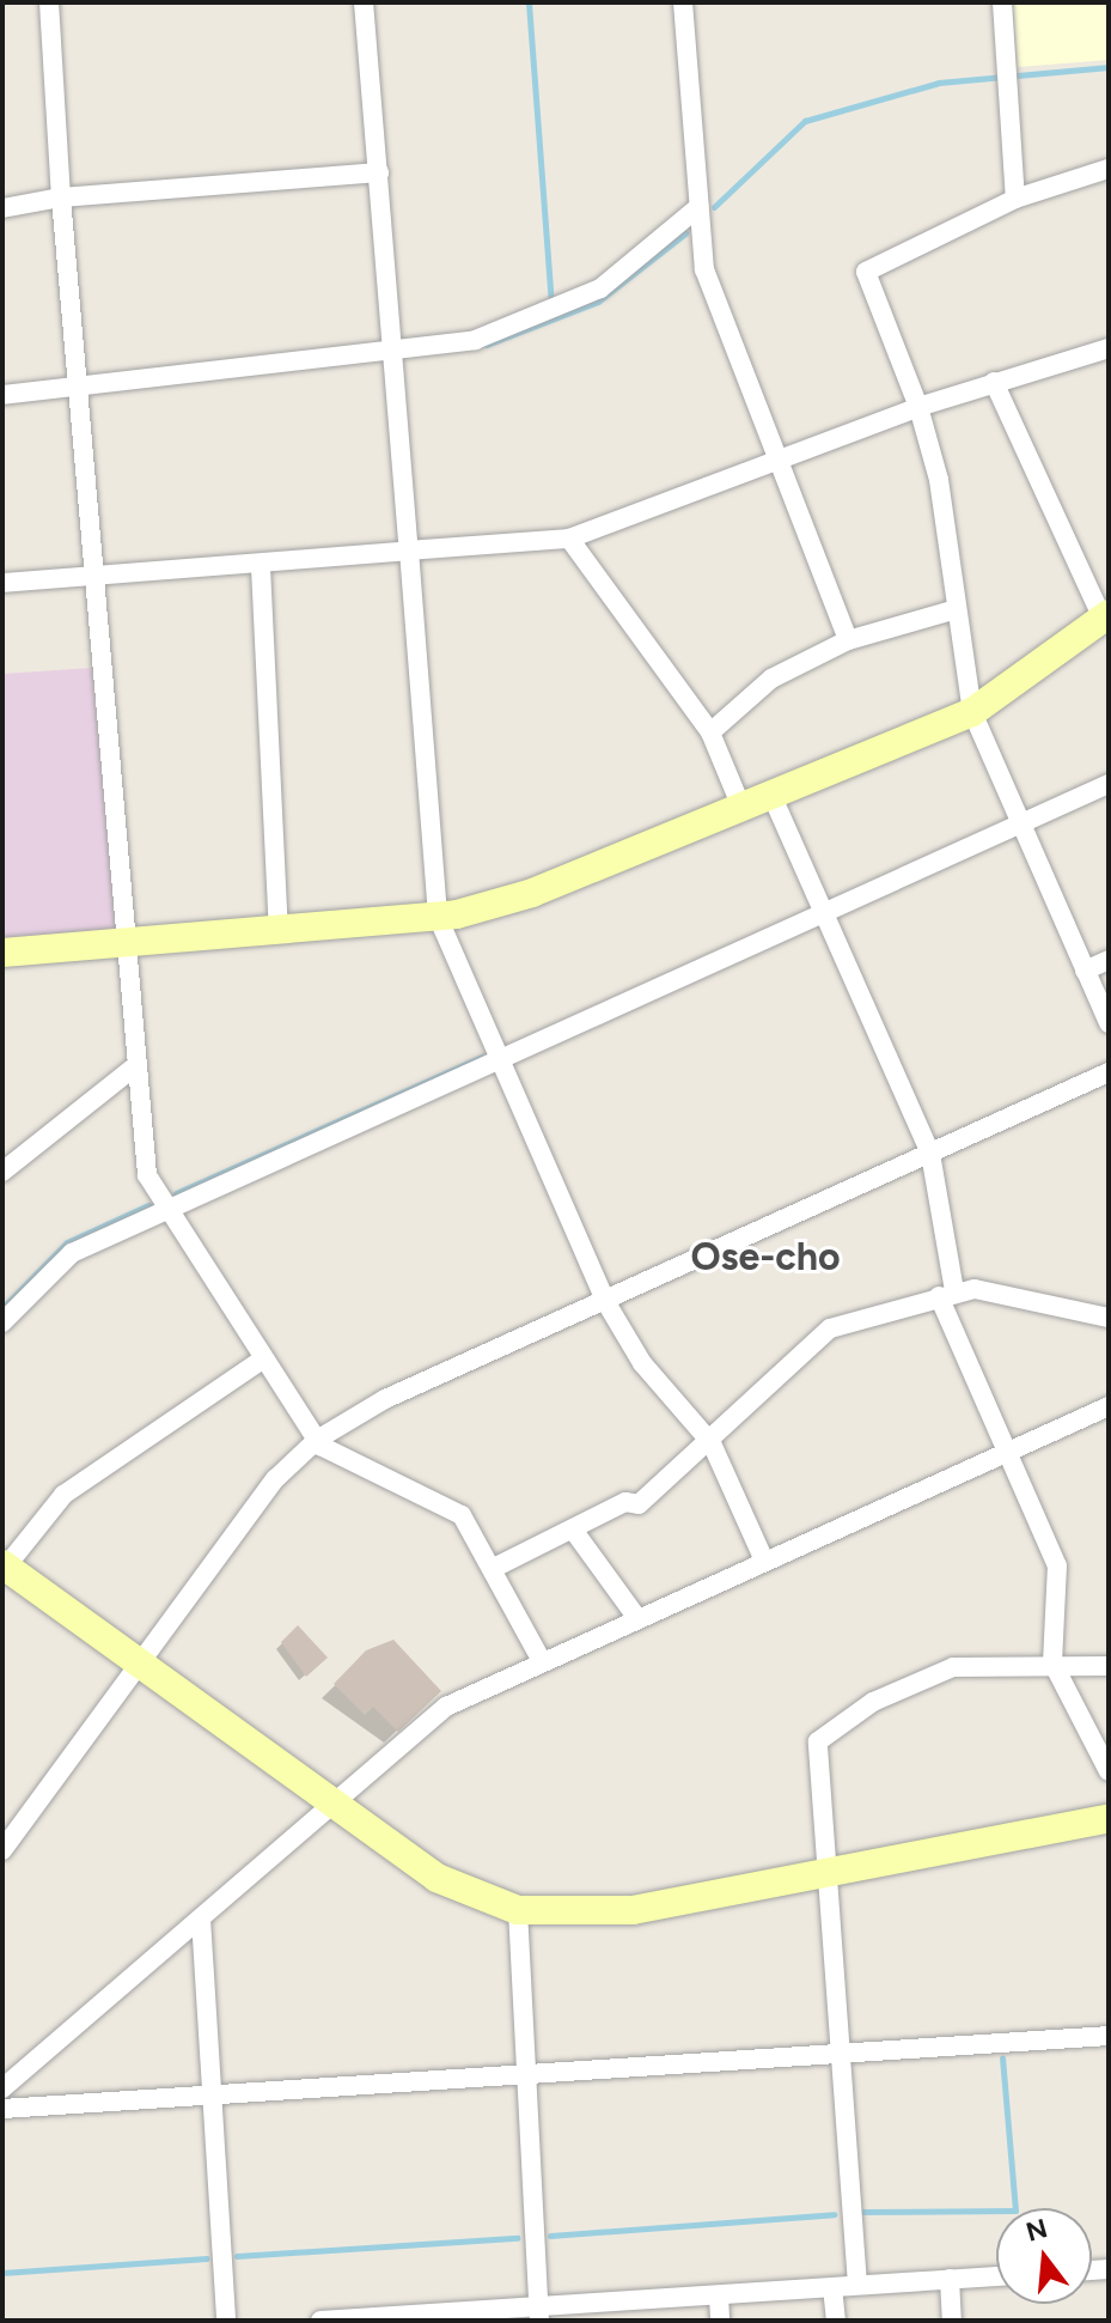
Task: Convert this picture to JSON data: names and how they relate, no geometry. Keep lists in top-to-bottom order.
{
  "districts": ["Ose-cho"],
  "north": "top"
}
